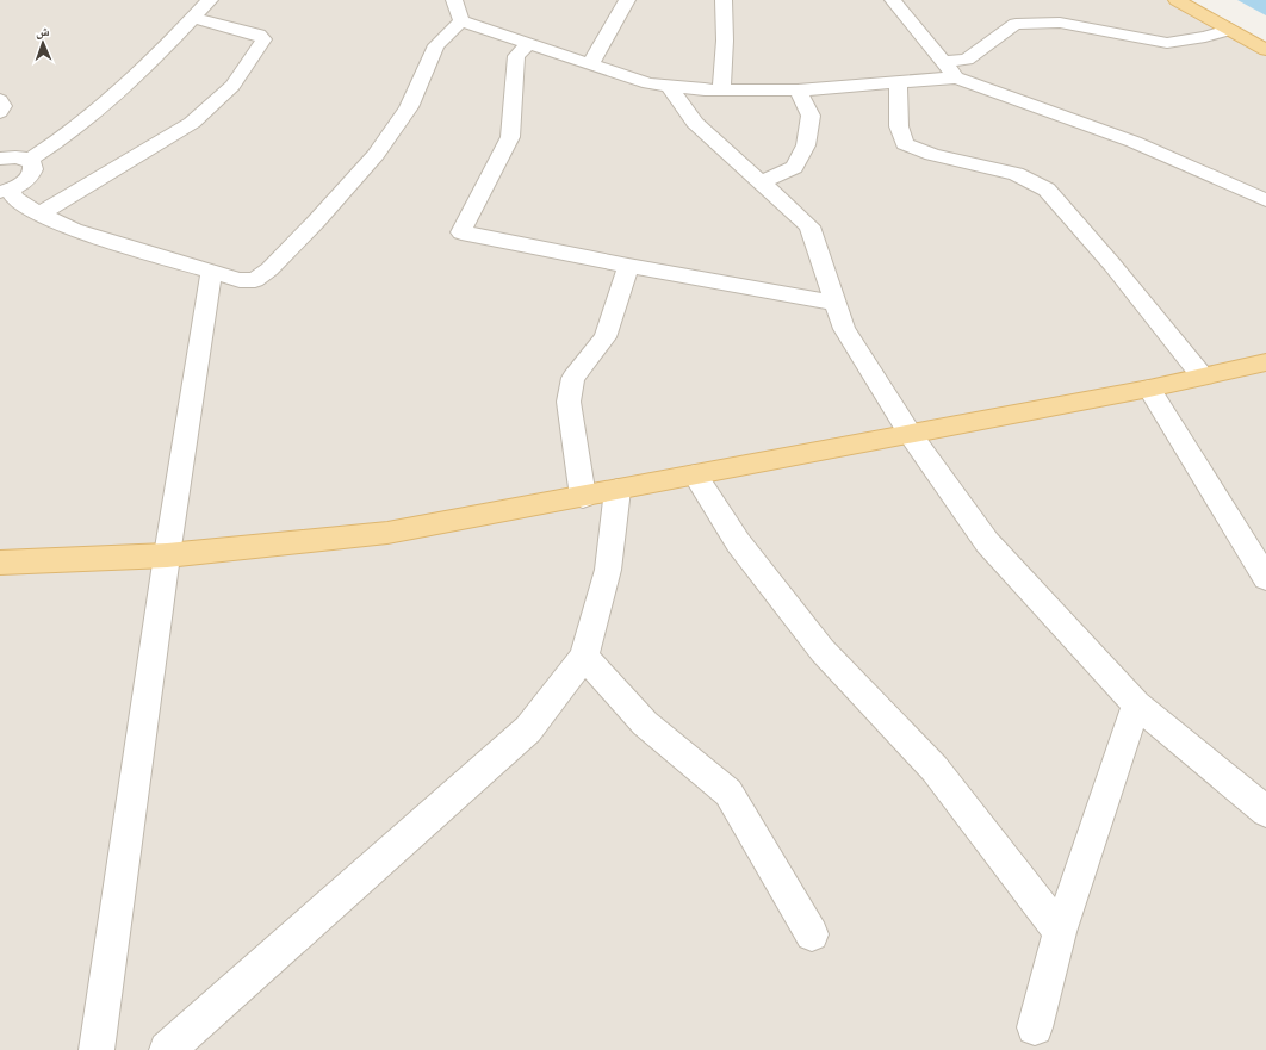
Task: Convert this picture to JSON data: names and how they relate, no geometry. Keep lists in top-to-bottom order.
{
  "north": "top"
}
